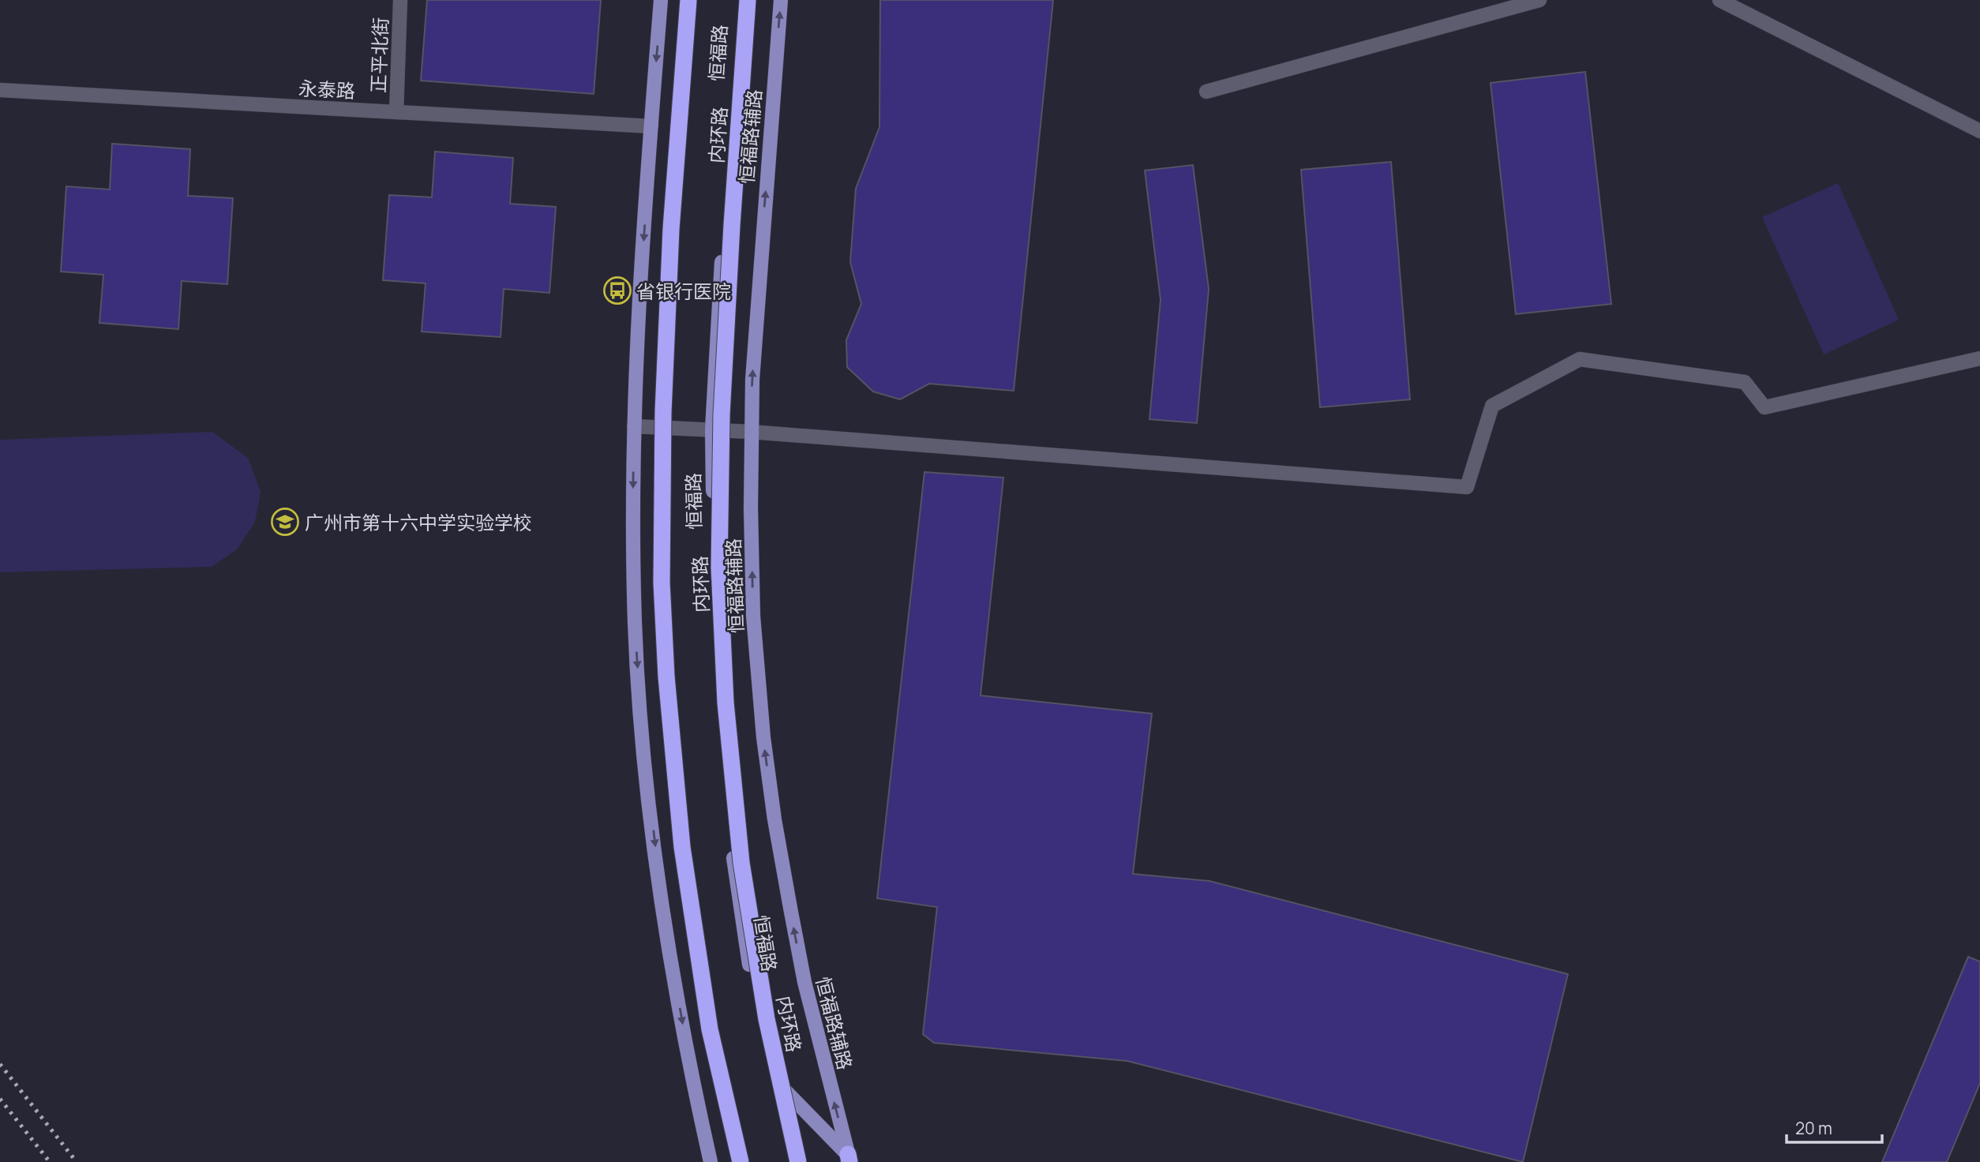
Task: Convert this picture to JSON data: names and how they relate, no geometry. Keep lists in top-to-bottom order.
{
  "streets": {
    "highway": ["内环路"],
    "main road": ["恒福路", "恒福路辅路"],
    "street": ["正平北街", "永泰路"]
  },
  "crossings": [
    ["正平北街", "永泰路"]
  ],
  "places": {
    "bus stop": ["省银行医院"],
    "school or university": ["广州市第十六中学实验学校"]
  },
  "scale_bar": "20 m"
}
